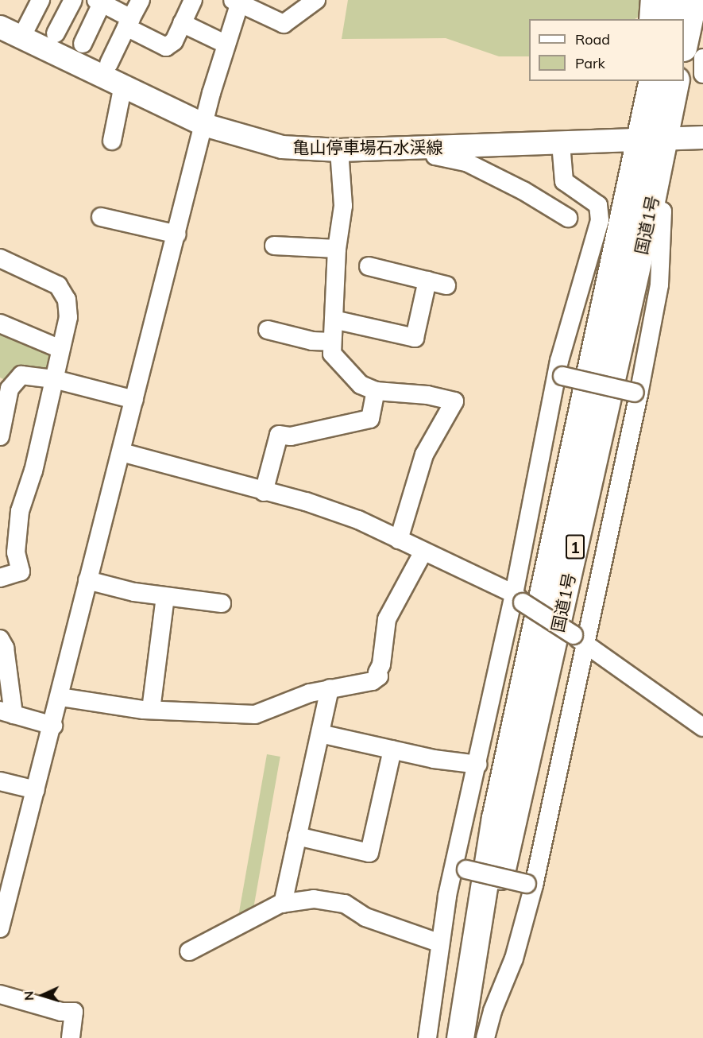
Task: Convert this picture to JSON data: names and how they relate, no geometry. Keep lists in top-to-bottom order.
{
  "streets": {
    "highway": ["国道1号", "1"],
    "main road": ["亀山停車場石水渓線"]
  },
  "crossings": [
    ["亀山停車場石水渓線", "国道1号"]
  ],
  "legend": ["Road", "Park"],
  "north": "left"
}
